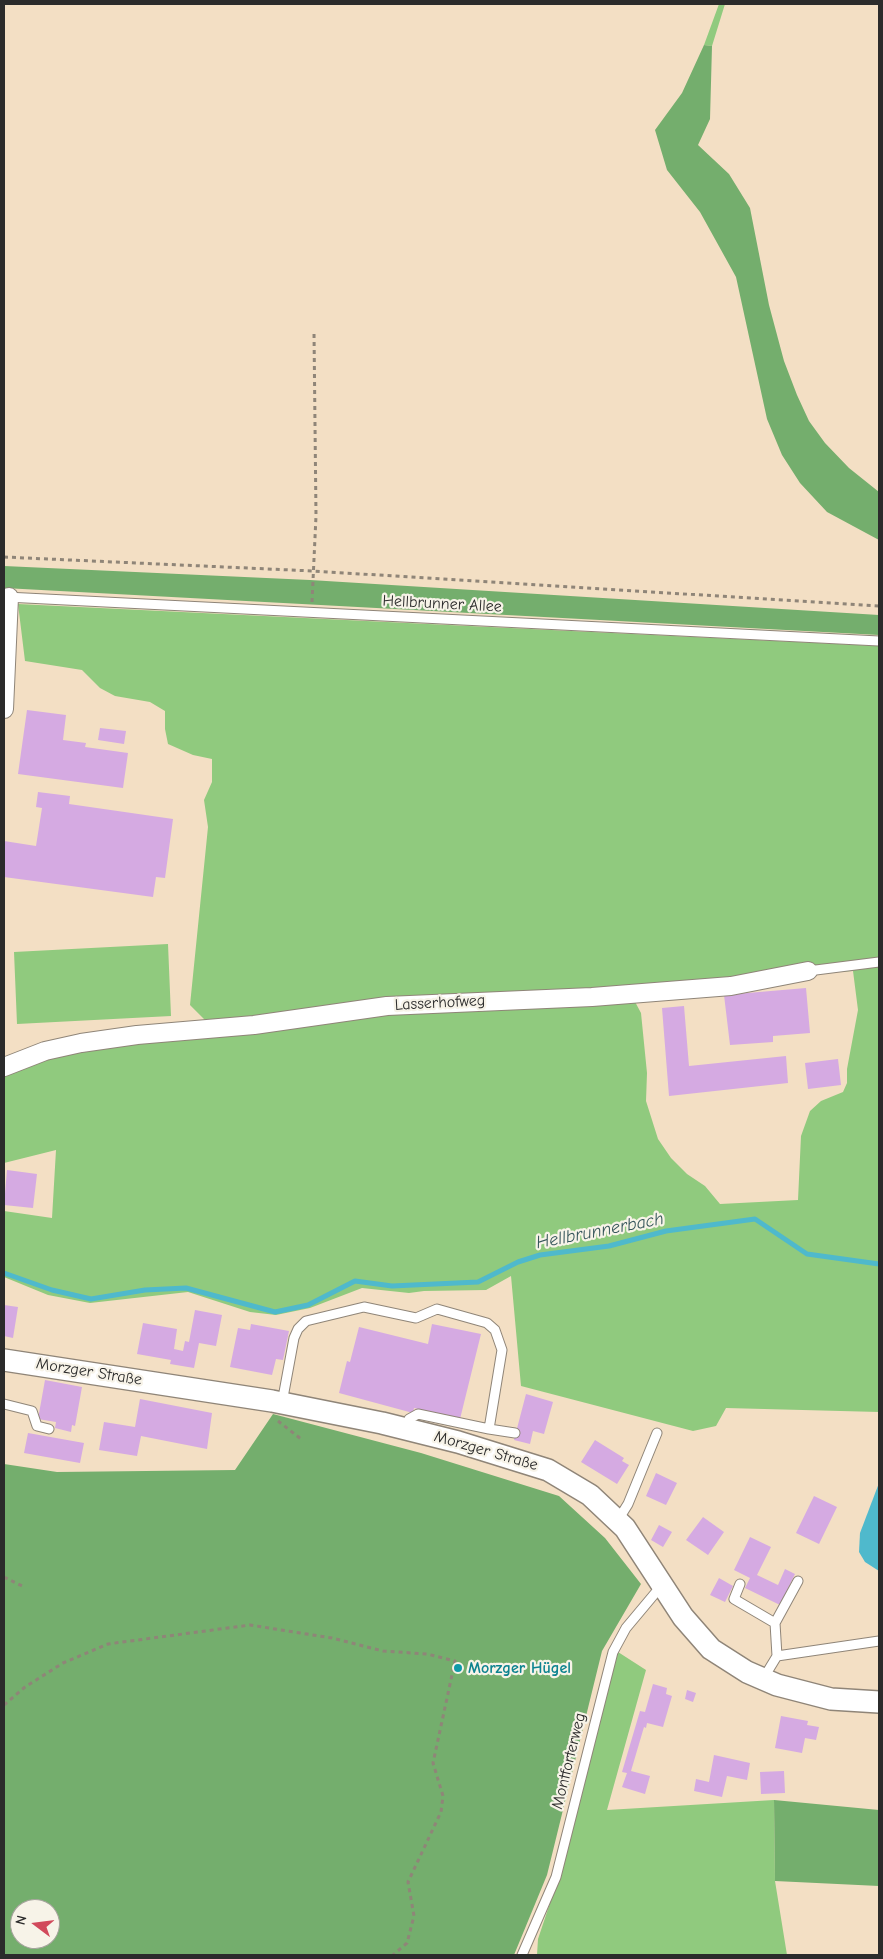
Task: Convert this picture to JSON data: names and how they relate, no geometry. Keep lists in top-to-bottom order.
{
  "streets": {
    "street": ["Lasserhofweg", "Morzger Straße"],
    "lane": ["Hellbrunner Allee", "Montforterweg"]
  },
  "crossings": [
    ["Morzger Straße", "Montforterweg"]
  ],
  "water": ["Hellbrunnerbach"],
  "places": ["Morzger Hügel"],
  "north": "left"
}
